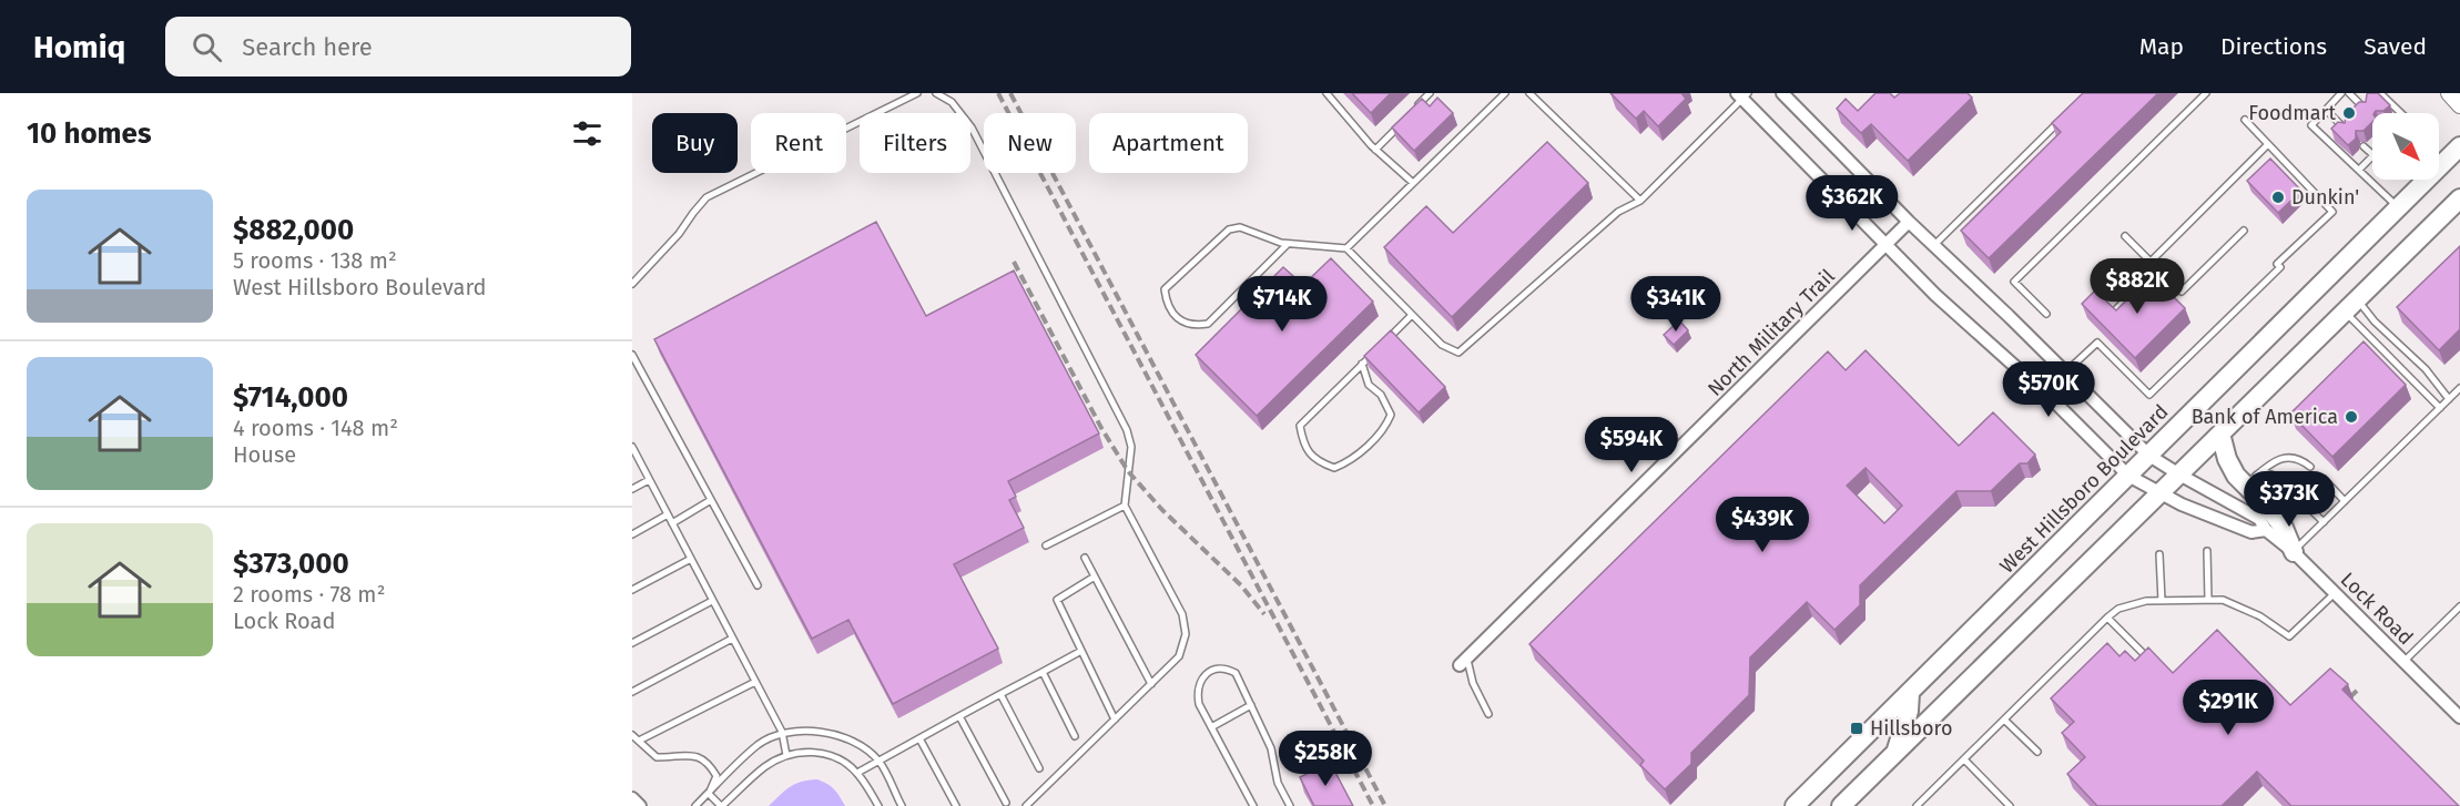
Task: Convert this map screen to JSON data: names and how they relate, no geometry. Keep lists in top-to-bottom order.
{
  "streets": {
    "main road": ["West Hillsboro Boulevard"],
    "street": ["North Military Trail", "Lock Road"]
  },
  "crossings": [
    ["North Military Trail", "Lock Road"],
    ["West Hillsboro Boulevard", "Lock Road"]
  ],
  "places": {
    "other": ["Foodmart", "Dunkin'", "Bank of America"],
    "transit": ["Hillsboro"]
  },
  "north": "bottom right",
  "page": {
    "header": "Homiq",
    "search": "Search here",
    "nav": ["Map", "Directions", "Saved"],
    "heading": "10 homes",
    "chip": [
      "Buy",
      "Rent",
      "Filters",
      "New",
      "Apartment"
    ],
    "list": [
      {
        "name": "$882,000",
        "note": "5 rooms · 138 m² · West Hillsboro Boulevard"
      },
      {
        "name": "$714,000",
        "note": "4 rooms · 148 m² · House"
      },
      {
        "name": "$373,000",
        "note": "2 rooms · 78 m² · Lock Road"
      }
    ],
    "price": [
      "$362K",
      "$882K",
      "$714K",
      "$341K",
      "$570K",
      "$594K",
      "$373K",
      "$439K",
      "$291K",
      "$258K"
    ]
  }
}
